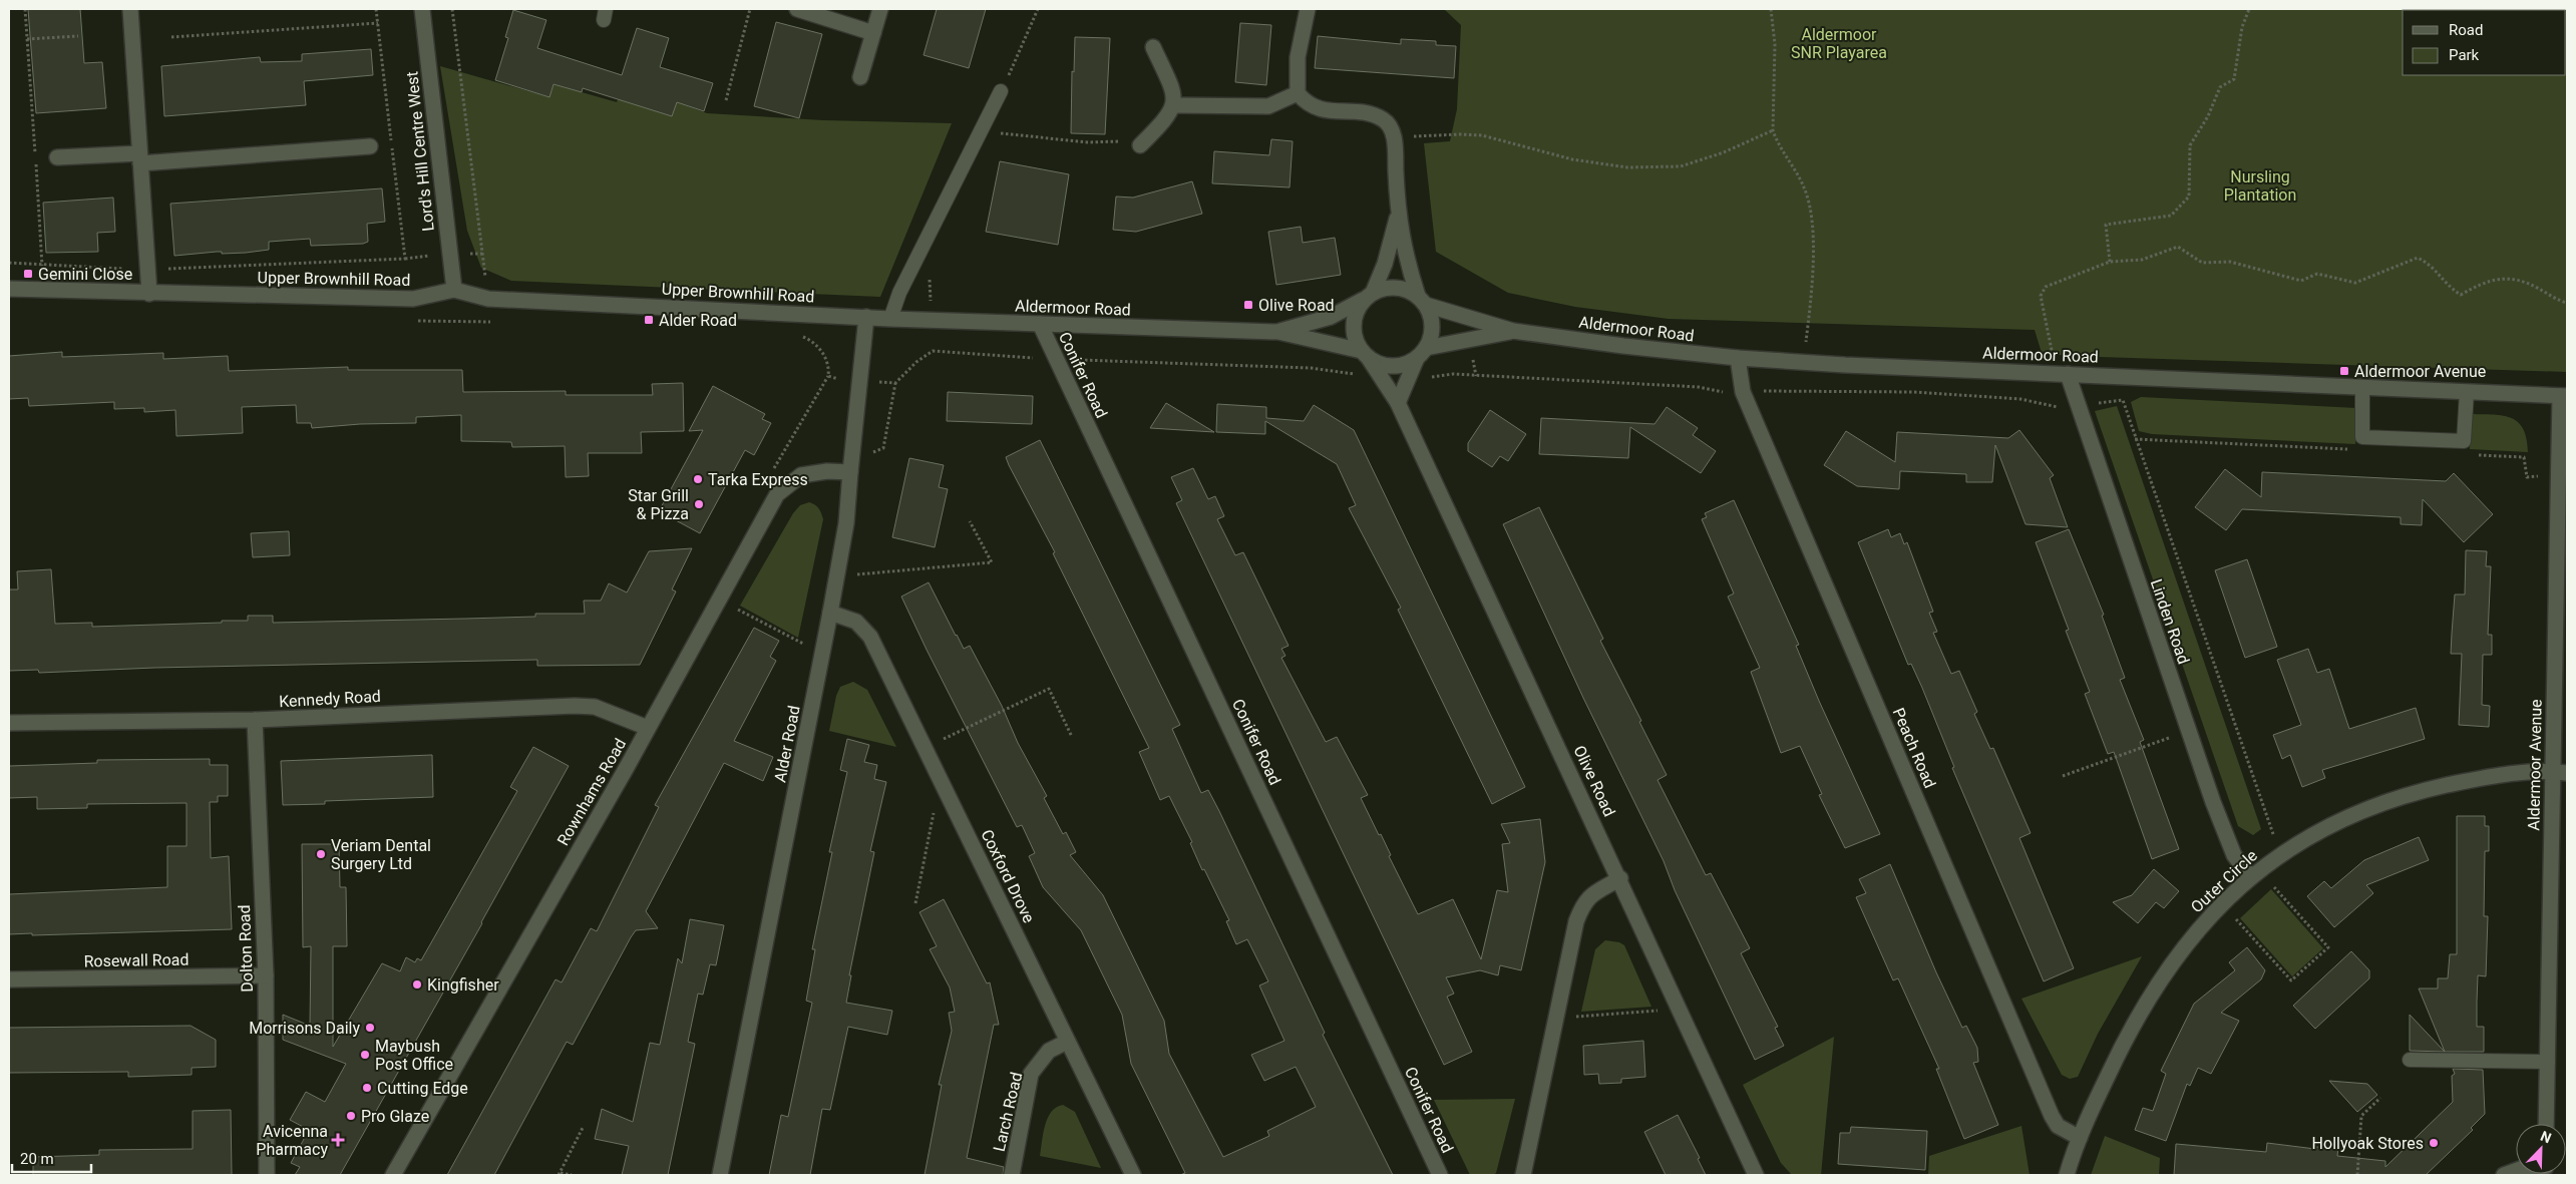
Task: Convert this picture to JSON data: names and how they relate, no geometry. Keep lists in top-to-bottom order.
{
  "streets": {
    "street": [
      "Lord's Hill Centre West",
      "Upper Brownhill Road",
      "Aldermoor Road",
      "Conifer Road",
      "Linden Road",
      "Kennedy Road",
      "Alder Road",
      "Peach Road",
      "Aldermoor Avenue",
      "Olive Road",
      "Rownhams Road",
      "Coxford Drove",
      "Outer Circle",
      "Dolton Road",
      "Rosewall Road",
      "Larch Road"
    ]
  },
  "crossings": [
    ["Lord's Hill Centre West", "Upper Brownhill Road"],
    ["Upper Brownhill Road", "Aldermoor Road"],
    ["Upper Brownhill Road", "Alder Road"],
    ["Aldermoor Road", "Conifer Road"],
    ["Aldermoor Road", "Linden Road"],
    ["Aldermoor Road", "Alder Road"],
    ["Aldermoor Road", "Peach Road"],
    ["Aldermoor Road", "Aldermoor Avenue"],
    ["Aldermoor Road", "Olive Road"],
    ["Linden Road", "Outer Circle"],
    ["Kennedy Road", "Rownhams Road"],
    ["Kennedy Road", "Dolton Road"],
    ["Alder Road", "Rownhams Road"],
    ["Alder Road", "Coxford Drove"],
    ["Peach Road", "Outer Circle"],
    ["Aldermoor Avenue", "Outer Circle"],
    ["Coxford Drove", "Larch Road"],
    ["Dolton Road", "Rosewall Road"]
  ],
  "parks": ["Aldermoor SNR Playarea", "Nursling Plantation"],
  "places": {
    "transit": [
      "Gemini Close",
      "Olive Road",
      "Alder Road",
      "Aldermoor Avenue"
    ],
    "other": [
      "Tarka Express",
      "Star Grill & Pizza",
      "Veriam Dental Surgery Ltd",
      "Kingfisher",
      "Morrisons Daily",
      "Maybush Post Office",
      "Cutting Edge",
      "Pro Glaze",
      "Hollyoak Stores"
    ],
    "health": ["Avicenna Pharmacy"]
  },
  "legend": ["Road", "Park"],
  "scale_bar": "20 m",
  "north": "top right"
}
